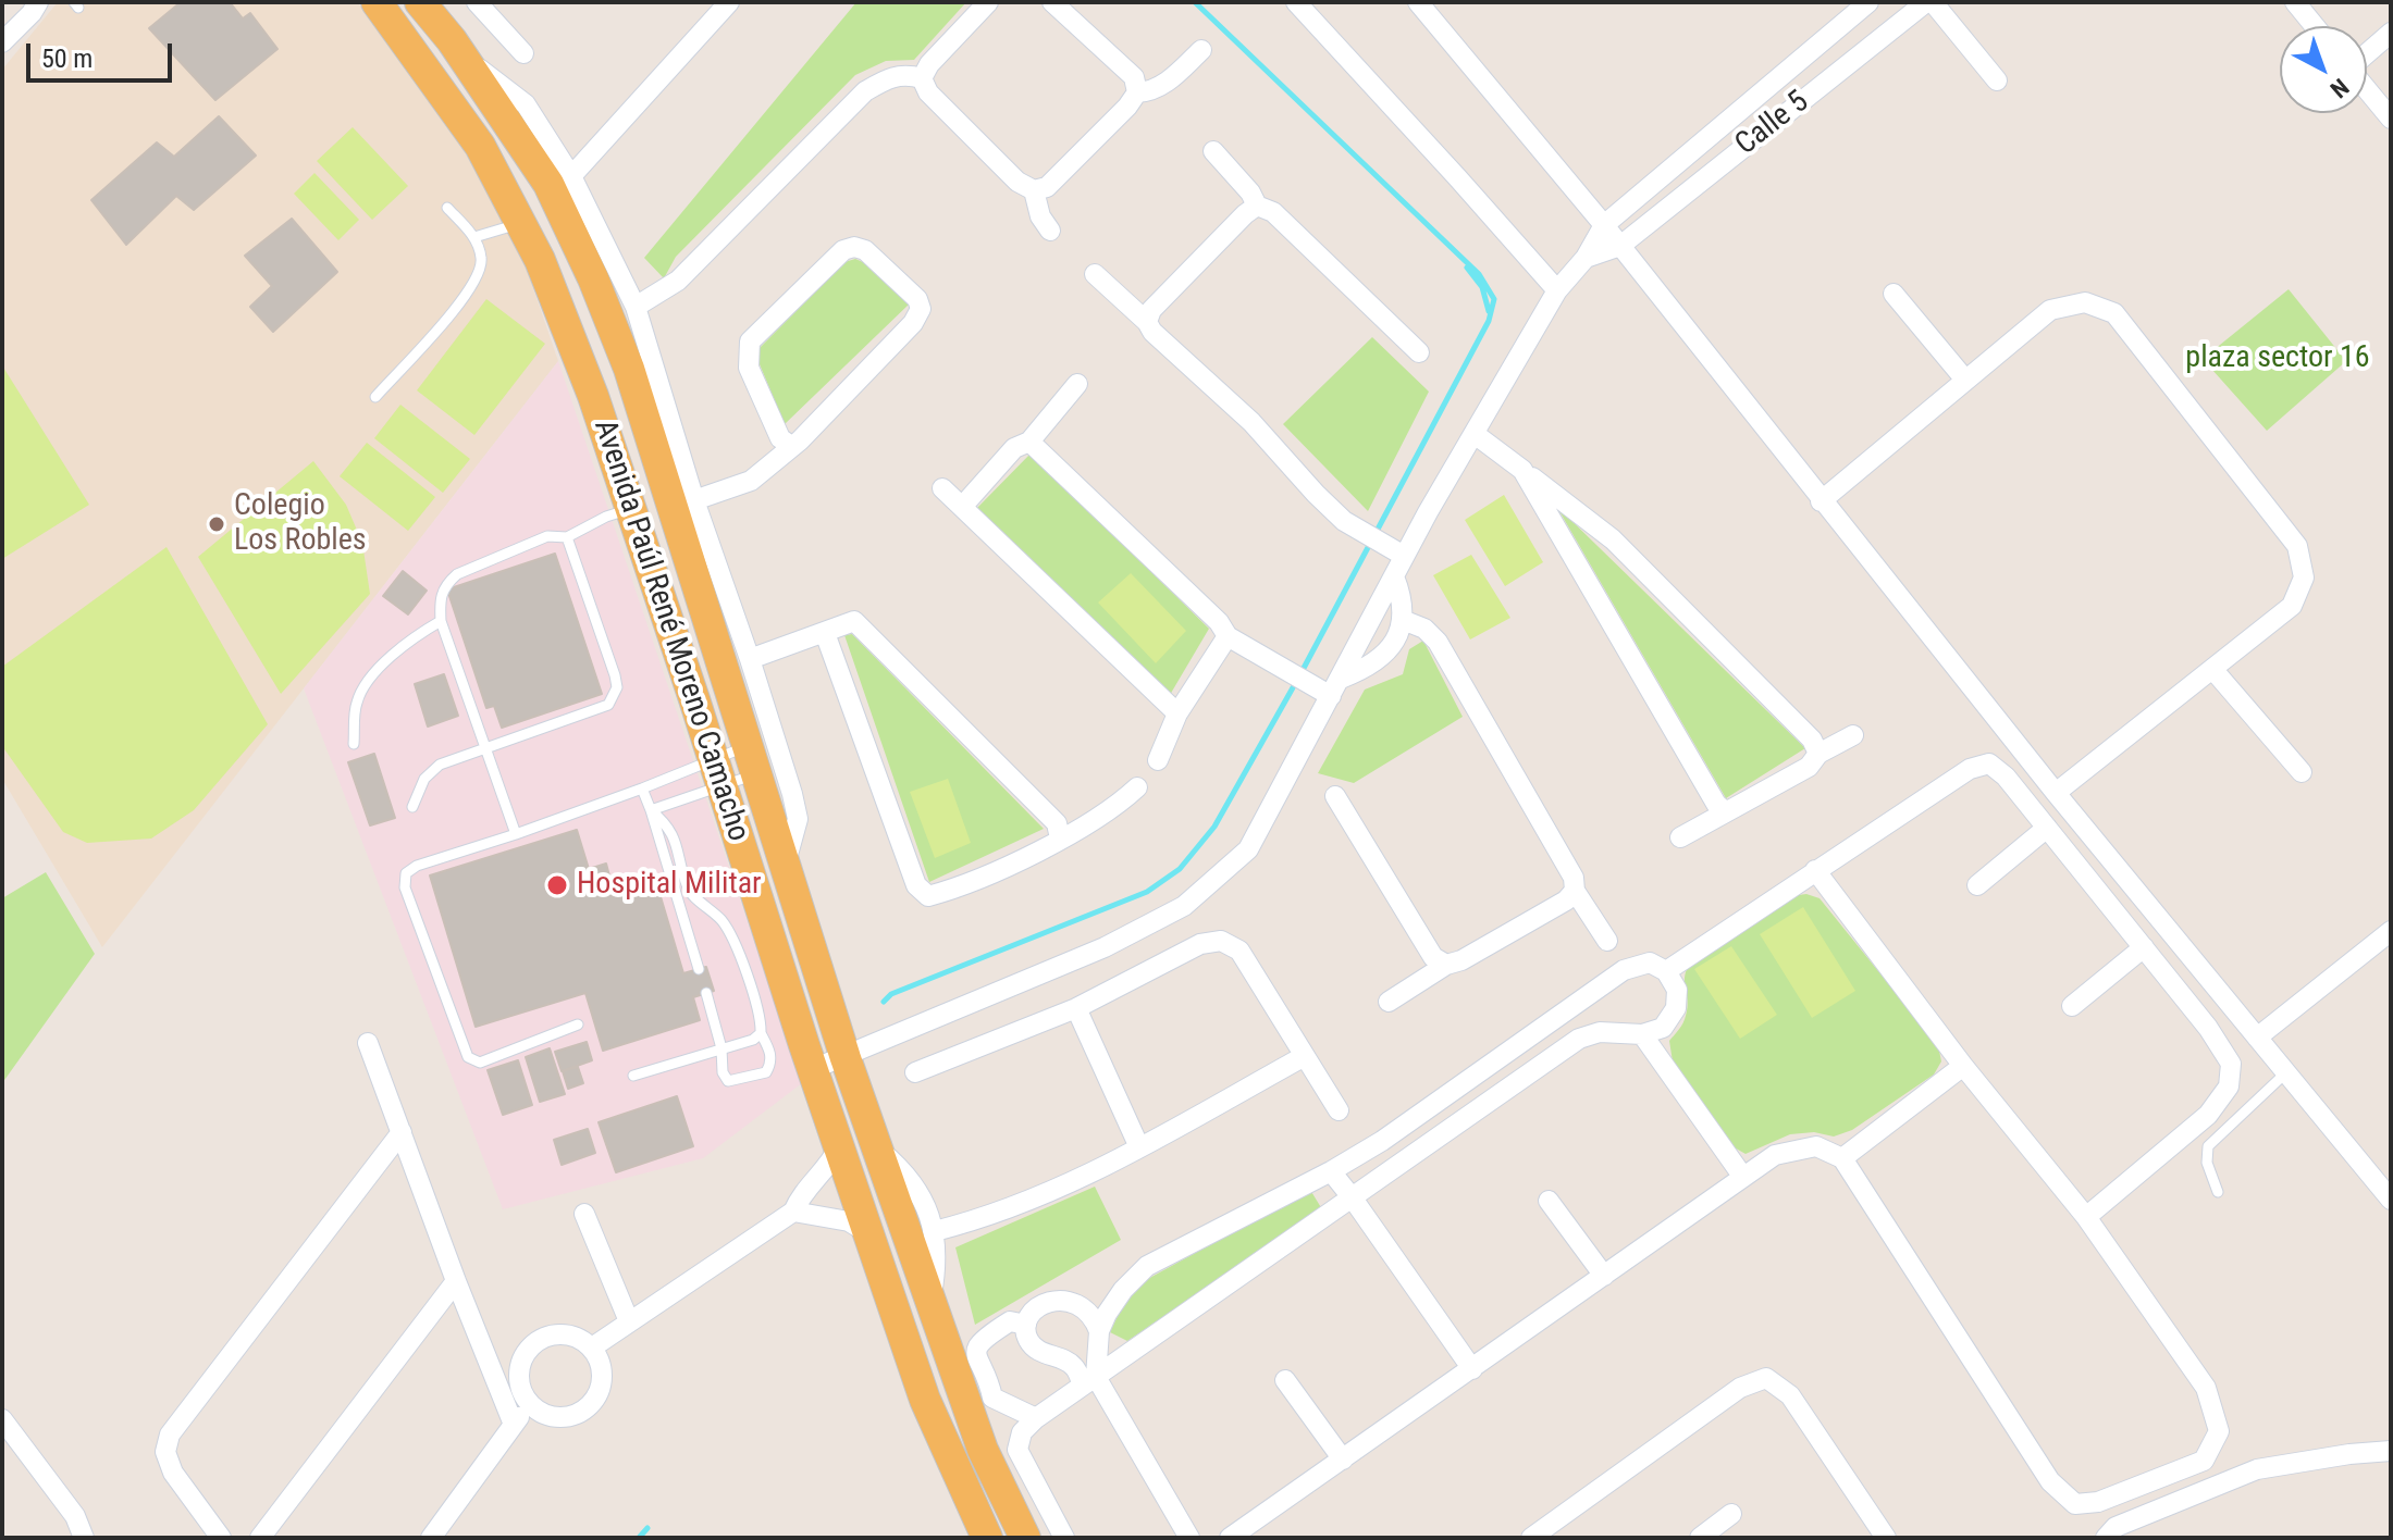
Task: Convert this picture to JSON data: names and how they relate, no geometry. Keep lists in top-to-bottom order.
{
  "streets": {
    "main road": ["Avenida Paúl René Moreno Camacho"],
    "street": ["Calle 5"]
  },
  "parks": ["plaza sector 16"],
  "places": ["Colegio Los Robles", "Hospital Militar"],
  "scale_bar": "50 m",
  "north": "bottom right"
}
